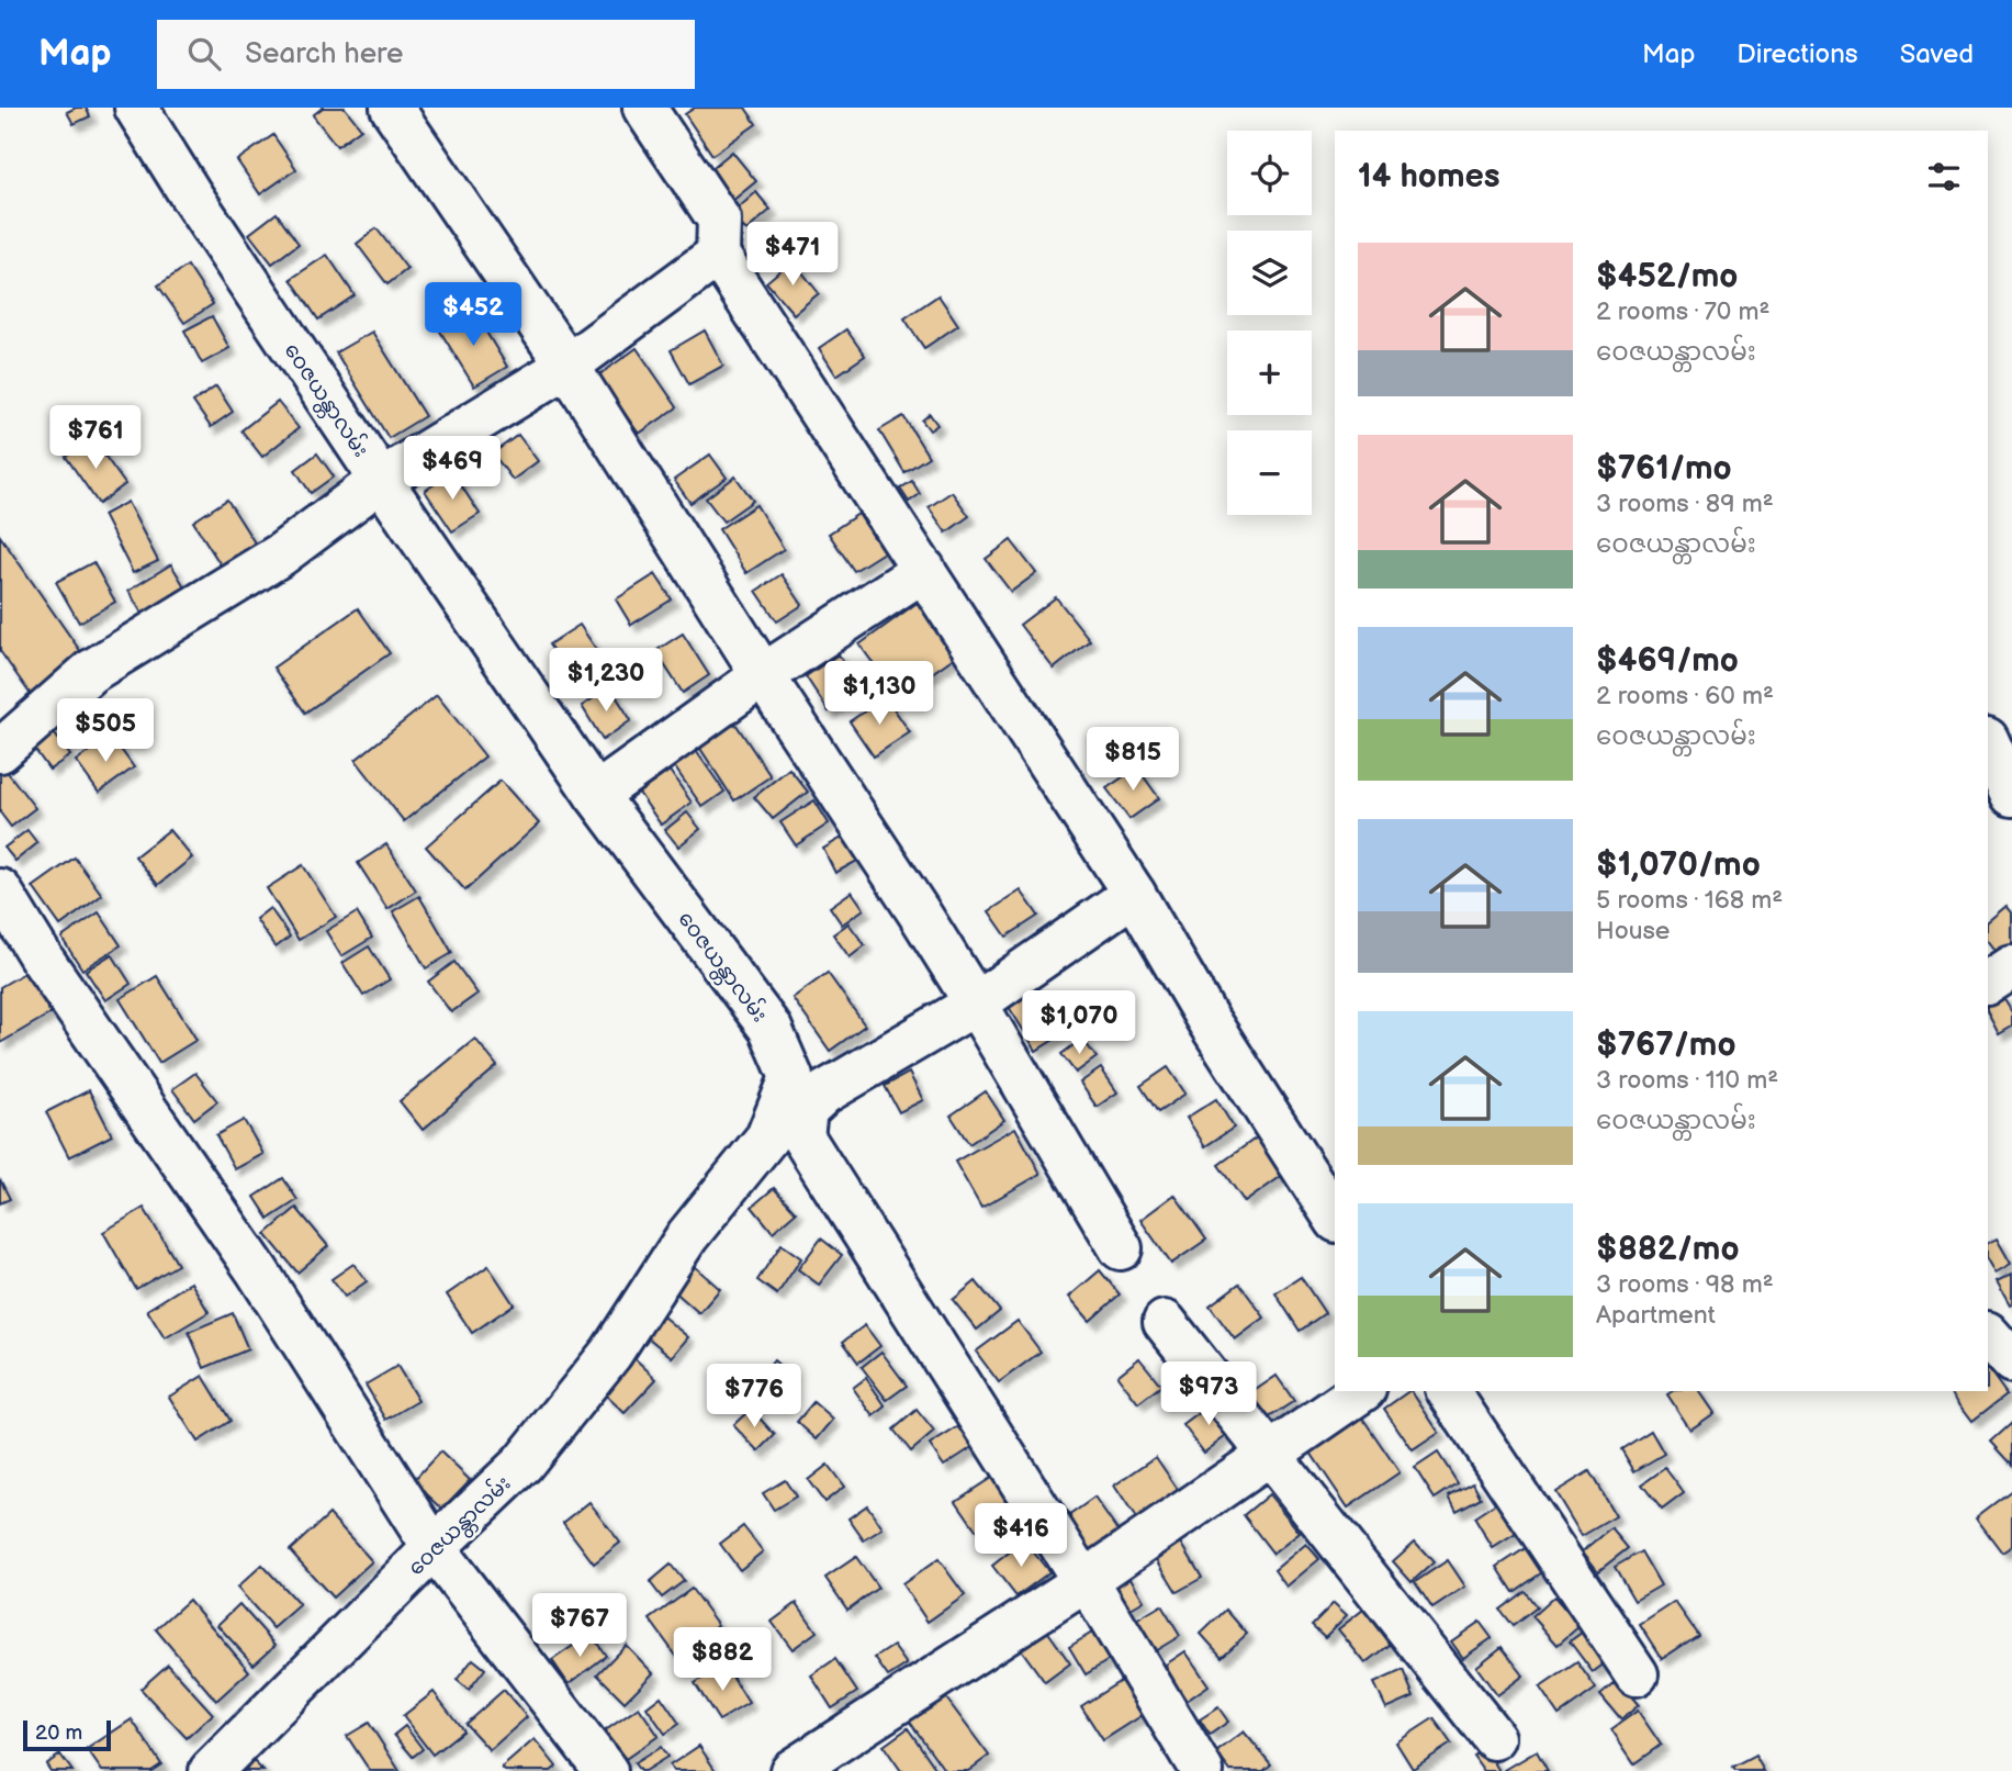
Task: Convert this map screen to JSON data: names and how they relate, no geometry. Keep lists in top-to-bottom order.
{
  "streets": {
    "street": ["ဝေဇယန္တာလမ်း"]
  },
  "scale_bar": "20 m",
  "page": {
    "header": "Map",
    "search": "Search here",
    "nav": ["Map", "Directions", "Saved"],
    "map_buttons": ["+", "−"],
    "heading": "14 homes",
    "price": [
      "$471",
      "$452",
      "$761",
      "$469",
      "$1,230",
      "$1,130",
      "$505",
      "$815",
      "$1,070",
      "$973",
      "$776",
      "$416",
      "$767",
      "$882"
    ],
    "list": [
      {
        "name": "$452/mo",
        "note": "2 rooms · 70 m² · ဝေဇယန္တာလမ်း"
      },
      {
        "name": "$761/mo",
        "note": "3 rooms · 89 m² · ဝေဇယန္တာလမ်း"
      },
      {
        "name": "$469/mo",
        "note": "2 rooms · 60 m² · ဝေဇယန္တာလမ်း"
      },
      {
        "name": "$1,070/mo",
        "note": "5 rooms · 168 m² · House"
      },
      {
        "name": "$767/mo",
        "note": "3 rooms · 110 m² · ဝေဇယန္တာလမ်း"
      },
      {
        "name": "$882/mo",
        "note": "3 rooms · 98 m² · Apartment"
      }
    ],
    "scale": "20 m"
  }
}
